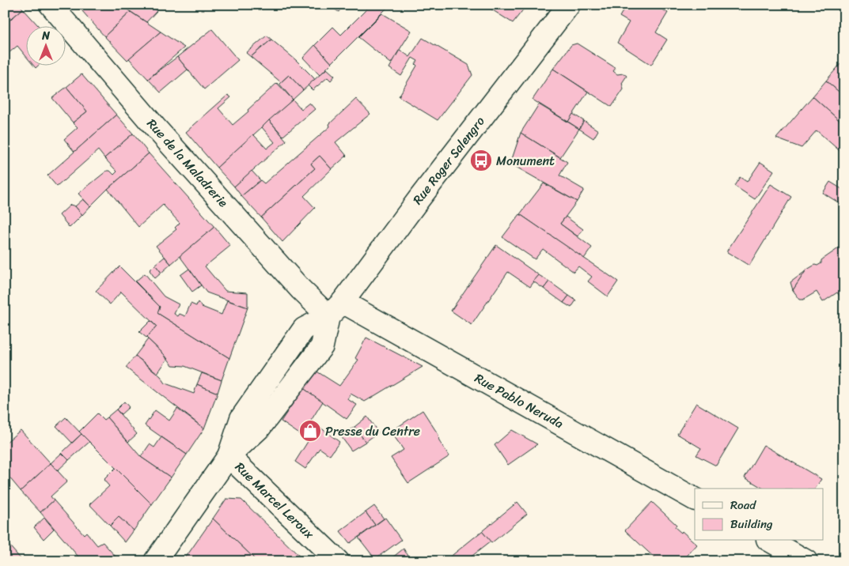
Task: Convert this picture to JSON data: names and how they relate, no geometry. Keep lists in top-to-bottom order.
{
  "streets": {
    "street": [
      "Rue Roger Salengro",
      "Rue de la Maladrerie",
      "Rue Pablo Neruda",
      "Rue Marcel Leroux"
    ]
  },
  "crossings": [
    ["Rue Roger Salengro", "Rue de la Maladrerie"],
    ["Rue Roger Salengro", "Rue Pablo Neruda"],
    ["Rue Roger Salengro", "Rue Marcel Leroux"],
    ["Rue de la Maladrerie", "Rue Pablo Neruda"]
  ],
  "places": {
    "bus stop": ["Monument"],
    "shop": ["Presse du Centre"]
  },
  "legend": ["Road", "Building"],
  "north": "top"
}
